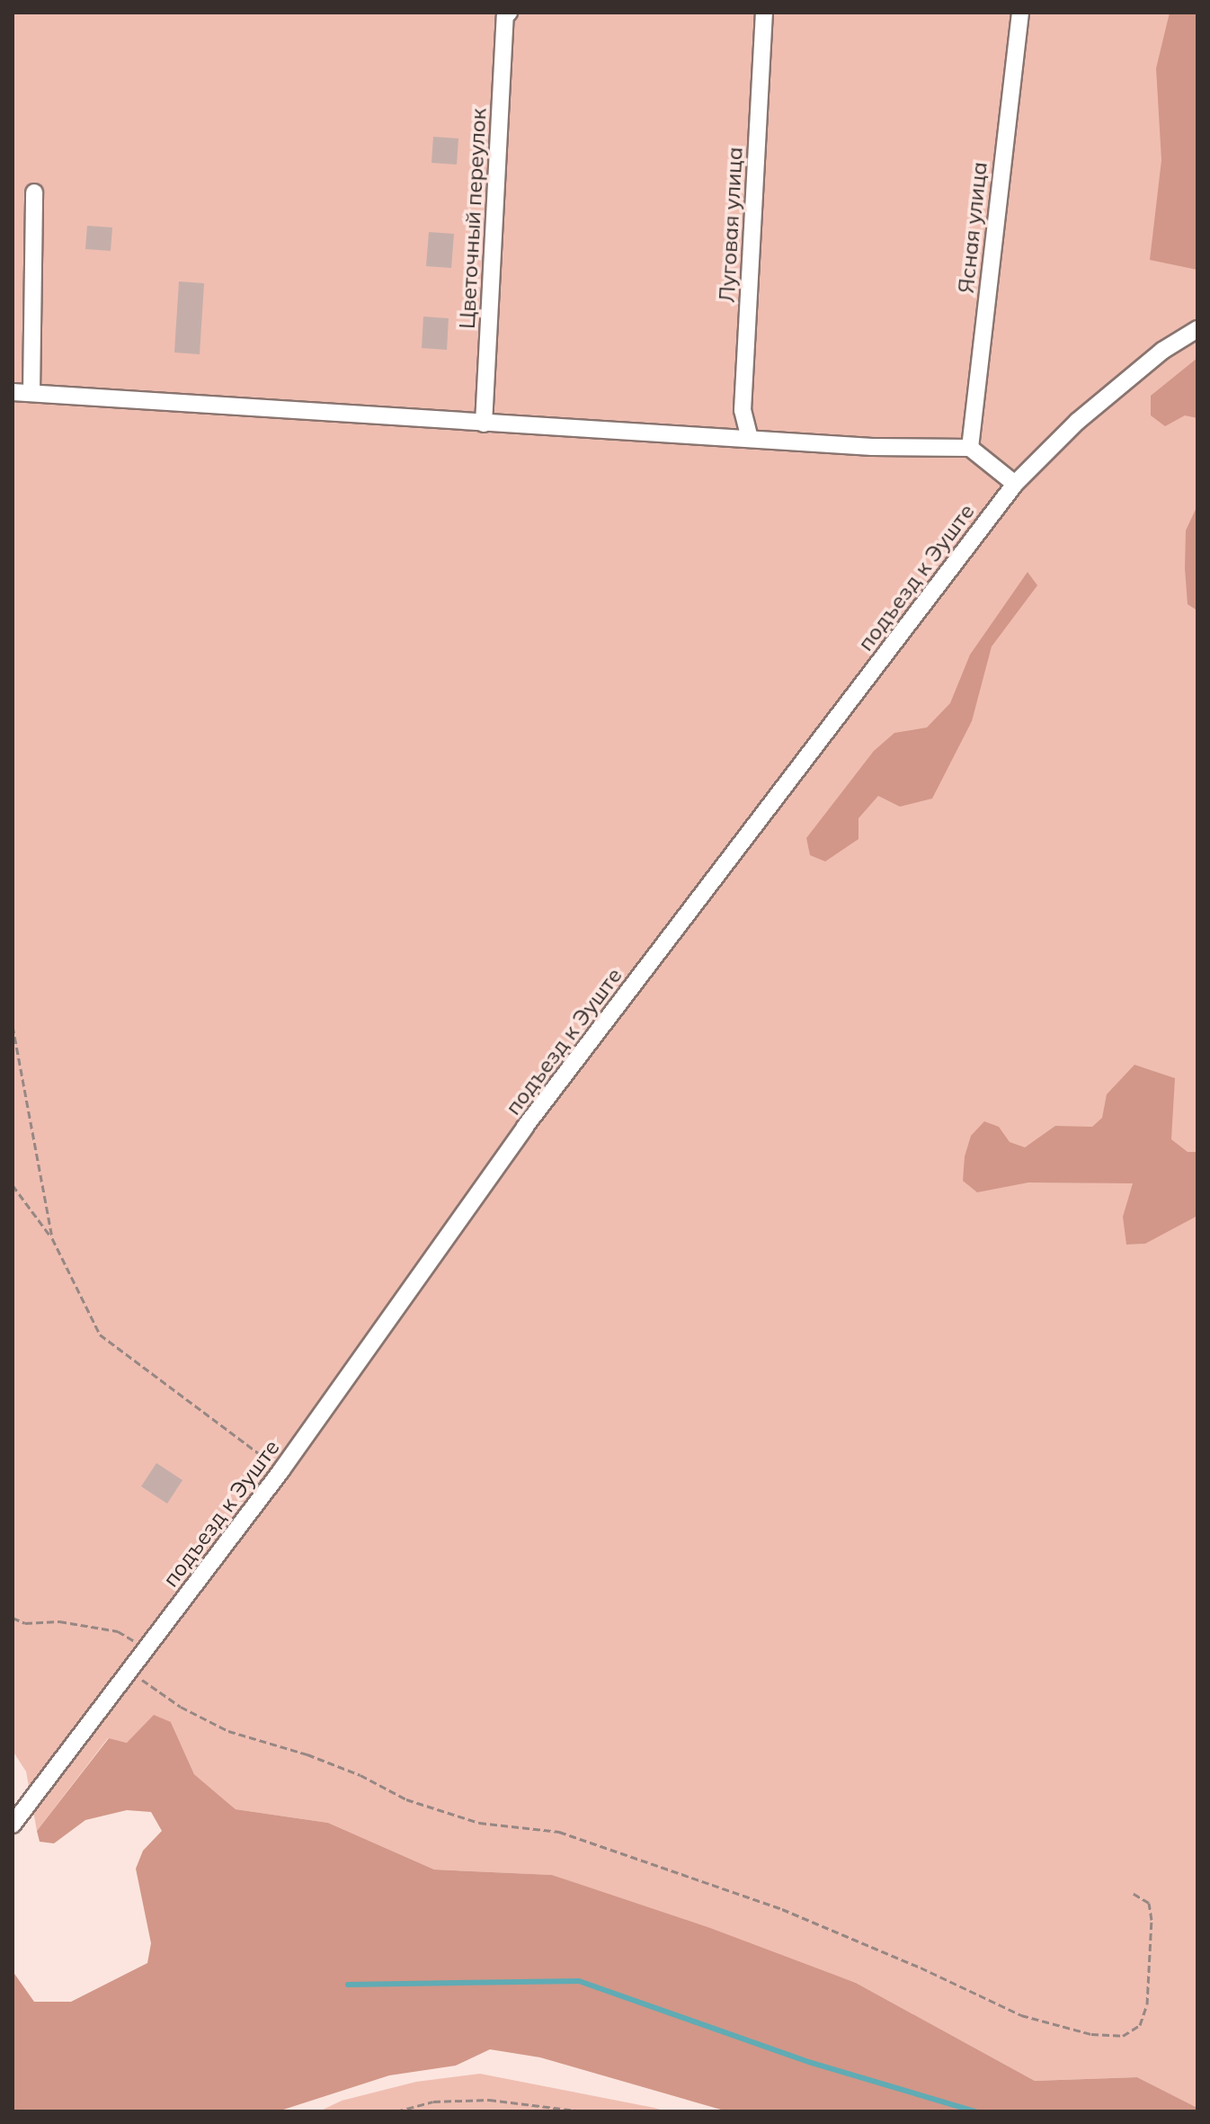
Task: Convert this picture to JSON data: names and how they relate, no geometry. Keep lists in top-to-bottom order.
{
  "streets": {
    "street": [
      "Цветочный переулок",
      "Луговая улица",
      "Ясная улица",
      "подъезд к Эуште"
    ]
  }
}
